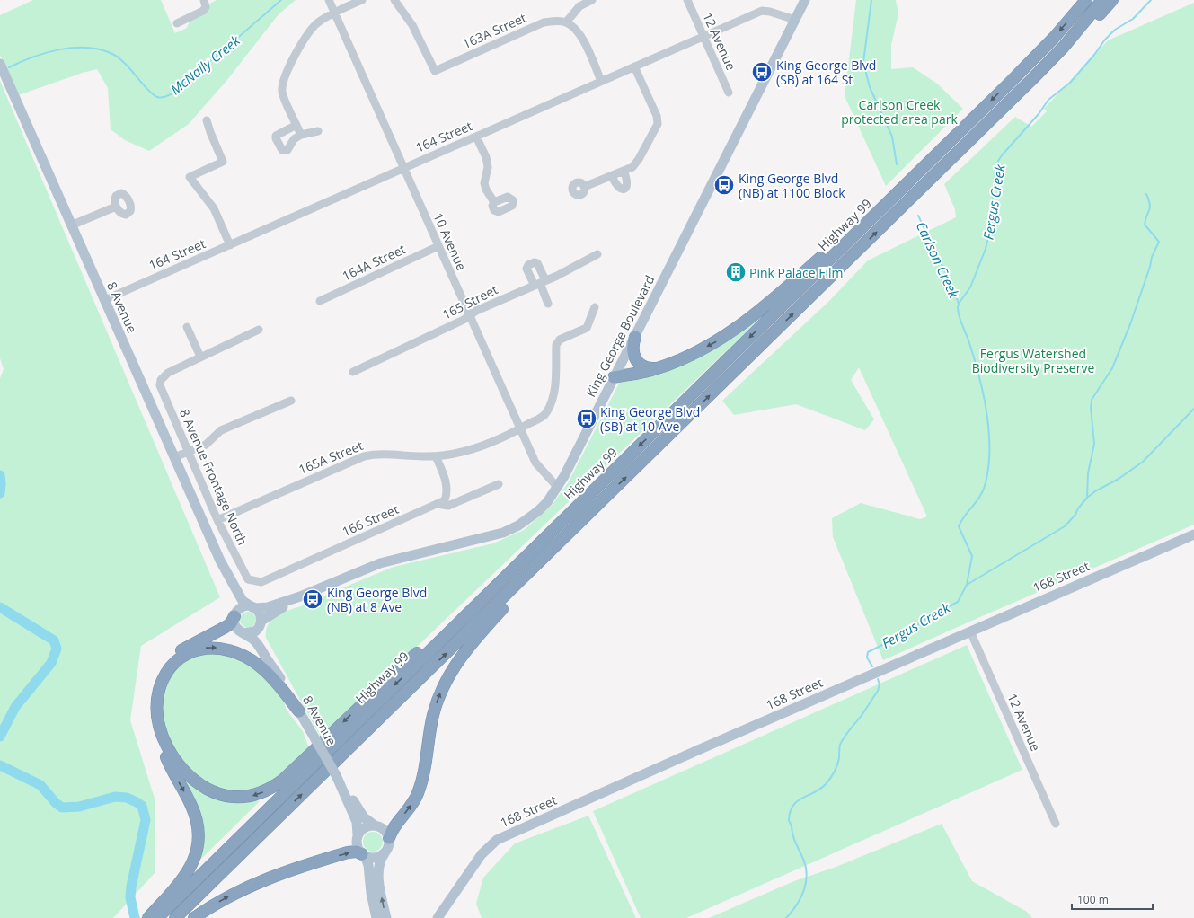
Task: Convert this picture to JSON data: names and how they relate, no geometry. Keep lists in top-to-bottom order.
{
  "streets": {
    "highway": ["Highway 99"],
    "main road": ["8 Avenue", "King George Boulevard", "168 Street"],
    "street": [
      "163A Street",
      "12 Avenue",
      "164 Street",
      "10 Avenue",
      "164A Street",
      "165 Street",
      "165A Street",
      "8 Avenue Frontage North",
      "166 Street"
    ]
  },
  "crossings": [
    ["12 Avenue", "164 Street"],
    ["12 Avenue", "168 Street"],
    ["164 Street", "10 Avenue"],
    ["164 Street", "8 Avenue"],
    ["164 Street", "King George Boulevard"],
    ["10 Avenue", "164A Street"],
    ["10 Avenue", "165 Street"],
    ["10 Avenue", "King George Boulevard"],
    ["10 Avenue", "165A Street"],
    ["8 Avenue", "King George Boulevard"],
    ["165A Street", "8 Avenue Frontage North"],
    ["8 Avenue Frontage North", "166 Street"]
  ],
  "water": ["McNally Creek", "Fergus Creek", "Carlson Creek"],
  "parks": ["Carlson Creek protected area park", "Fergus Watershed Biodiversity Preserve"],
  "places": {
    "bus stop": [
      "King George Blvd (SB) at 164 St",
      "King George Blvd (NB) at 1100 Block",
      "King George Blvd (SB) at 10 Ave",
      "King George Blvd (NB) at 8 Ave"
    ],
    "building": ["Pink Palace Film"]
  },
  "scale_bar": "100 m"
}
